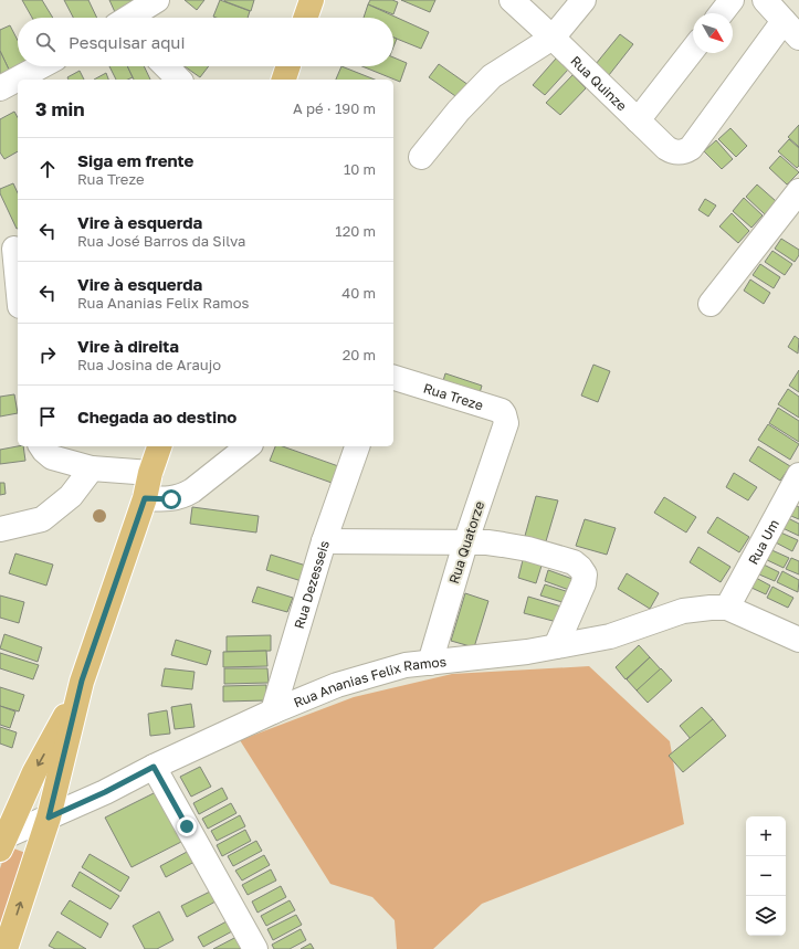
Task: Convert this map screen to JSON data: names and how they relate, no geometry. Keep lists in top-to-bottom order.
{
  "streets": {
    "street": [
      "Rua Quinze",
      "Rua Treze",
      "Rua Um",
      "Rua Quatorze",
      "Rua Dezesseis",
      "Rua Ananias Felix Ramos"
    ]
  },
  "crossings": [
    ["Rua Treze", "Rua Quatorze"],
    ["Rua Um", "Rua Ananias Felix Ramos"],
    ["Rua Quatorze", "Rua Ananias Felix Ramos"],
    ["Rua Dezesseis", "Rua Ananias Felix Ramos"]
  ],
  "north": "bottom right",
  "page": {
    "search": "Pesquisar aqui",
    "heading": ["3 min", "A pé · 190 m"],
    "list": [
      ["Siga em frente", "Rua Treze", "10 m"],
      ["Vire à esquerda", "Rua José Barros da Silva", "120 m"],
      ["Vire à esquerda", "Rua Ananias Felix Ramos", "40 m"],
      ["Vire à direita", "Rua Josina de Araujo", "20 m"],
      "Chegada ao destino"
    ],
    "map_buttons": ["+", "−"]
  }
}
